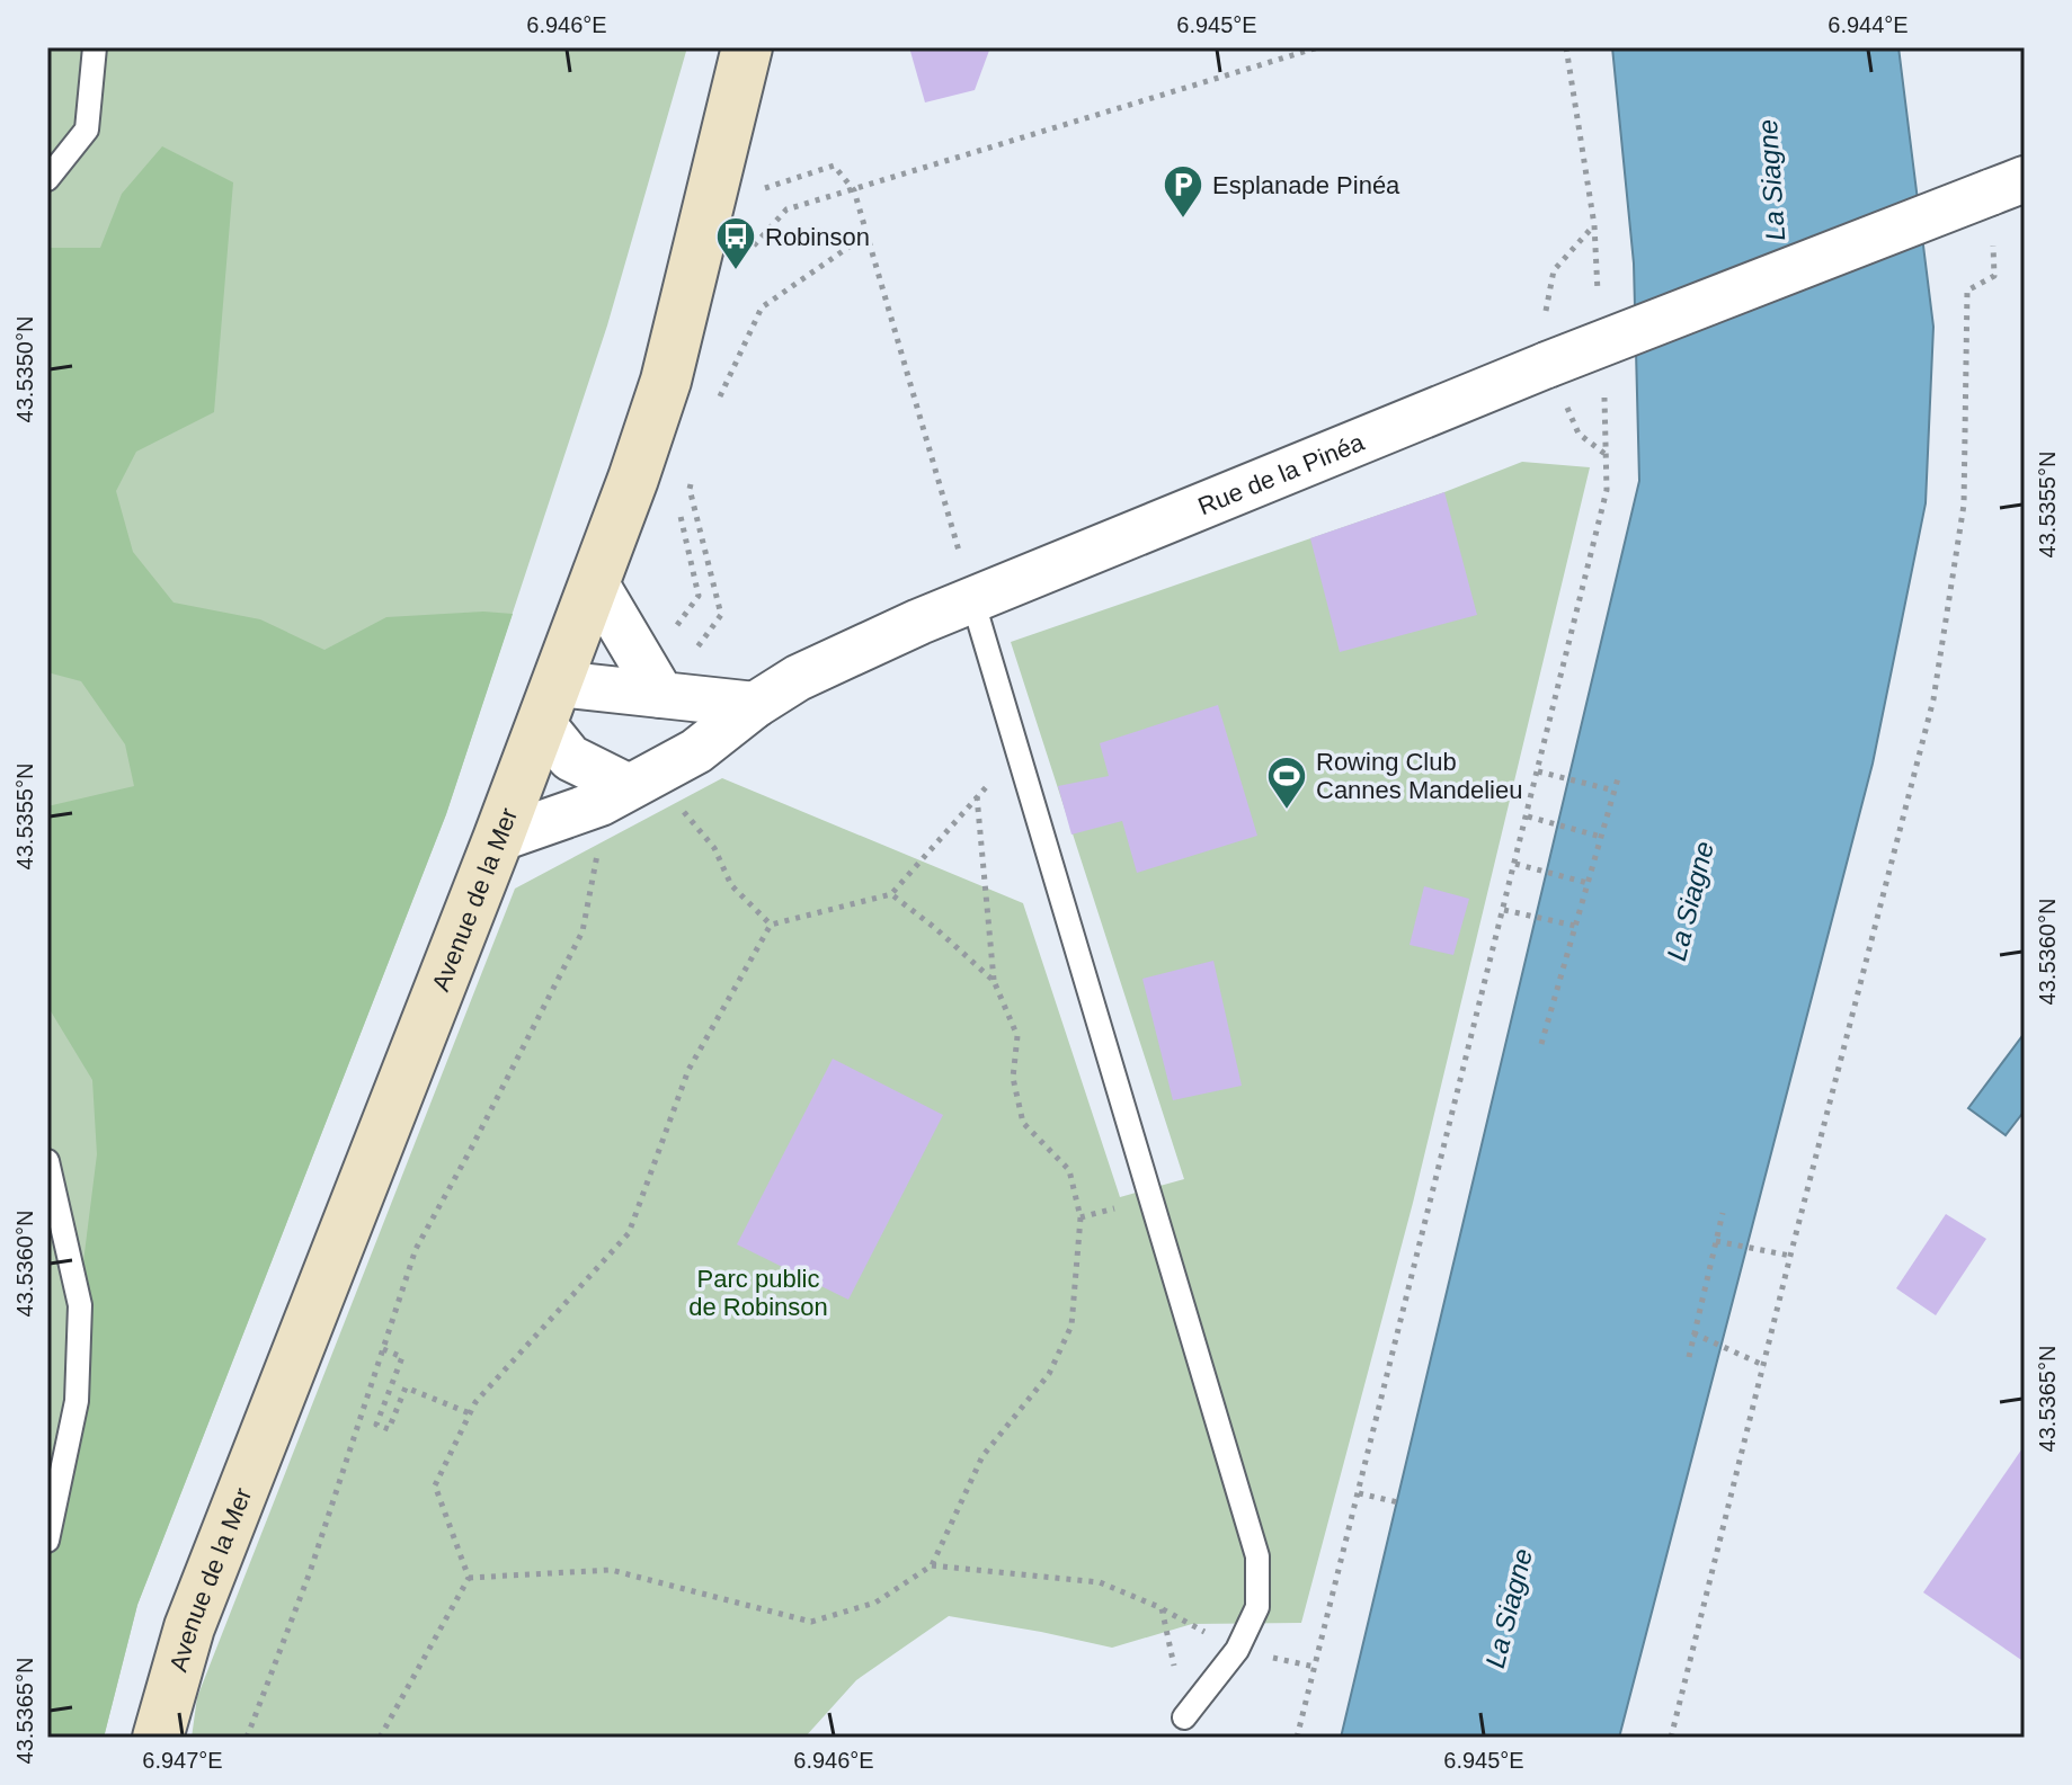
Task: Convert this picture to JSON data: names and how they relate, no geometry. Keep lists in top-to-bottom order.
{
  "streets": {
    "main road": ["Avenue de la Mer"],
    "street": ["Rue de la Pinéa"]
  },
  "crossings": [
    ["Rue de la Pinéa", "Avenue de la Mer"]
  ],
  "water": ["La Siagne"],
  "parks": ["Parc public de Robinson"],
  "places": {
    "parking": ["Esplanade Pinéa"],
    "bus stop": ["Robinson"],
    "sports": ["Rowing Club Cannes Mandelieu"]
  },
  "coordinates": [
    "6.946°E",
    "6.945°E",
    "6.944°E",
    "43.5350°N",
    "43.5355°N",
    "43.5360°N",
    "43.5365°N",
    "6.947°E"
  ]
}
